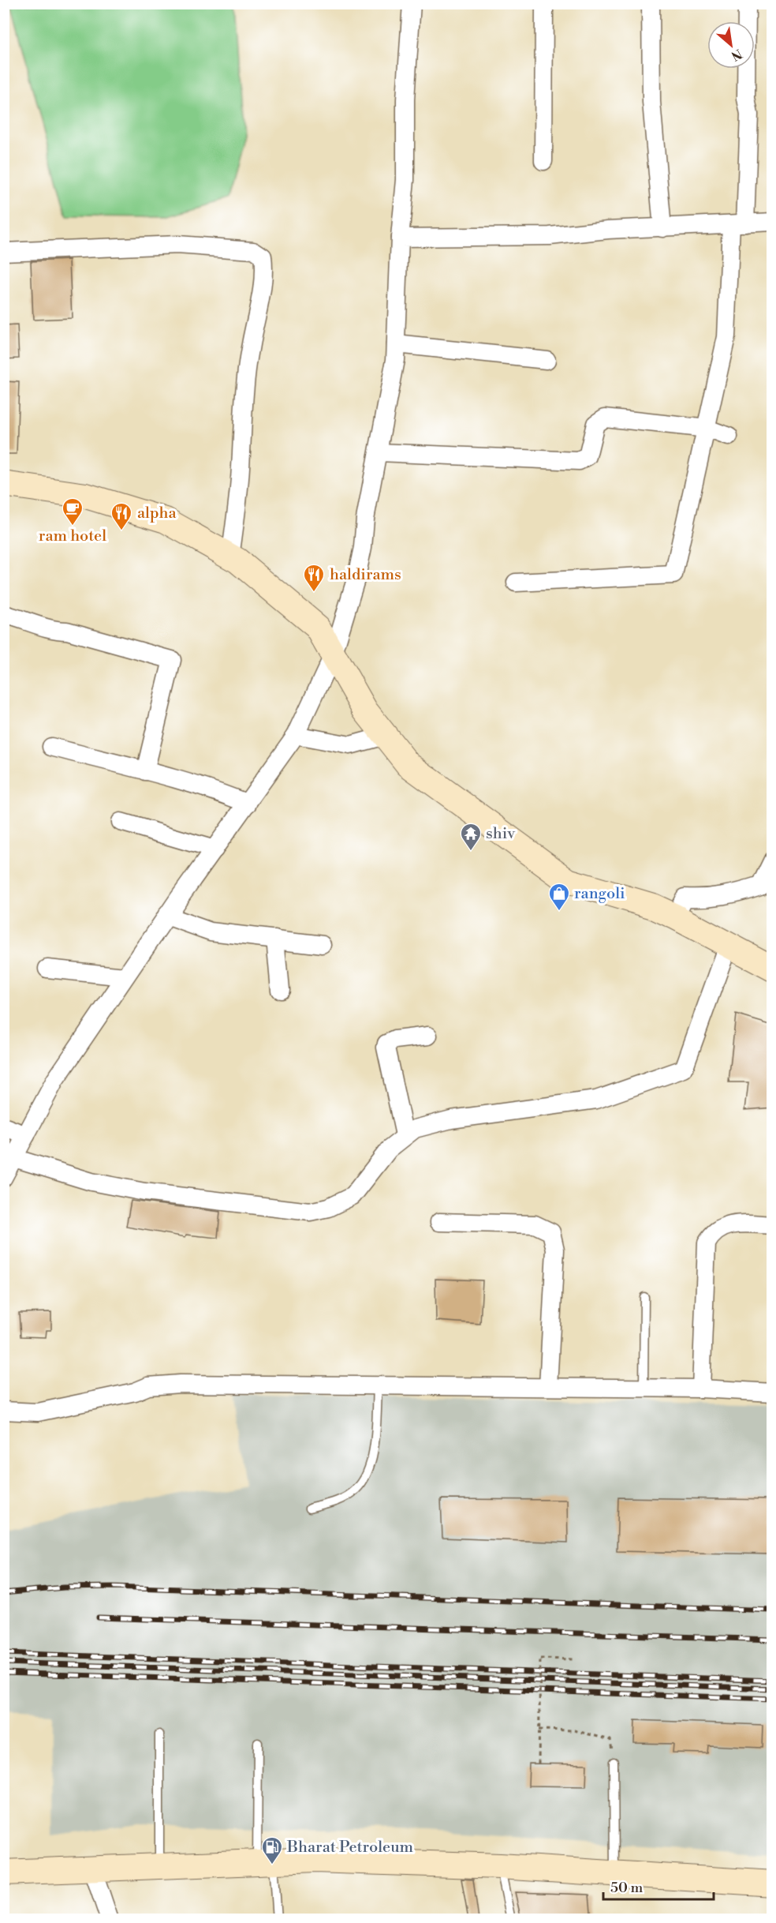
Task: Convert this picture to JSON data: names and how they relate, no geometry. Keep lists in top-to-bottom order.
{
  "places": {
    "cafe": ["ram hotel"],
    "restaurant": ["alpha", "haldirams"],
    "temple": ["shiv"],
    "shop": ["rangoli"],
    "fuel station": ["Bharat Petroleum"]
  },
  "scale_bar": "50 m",
  "north": "bottom right"
}
